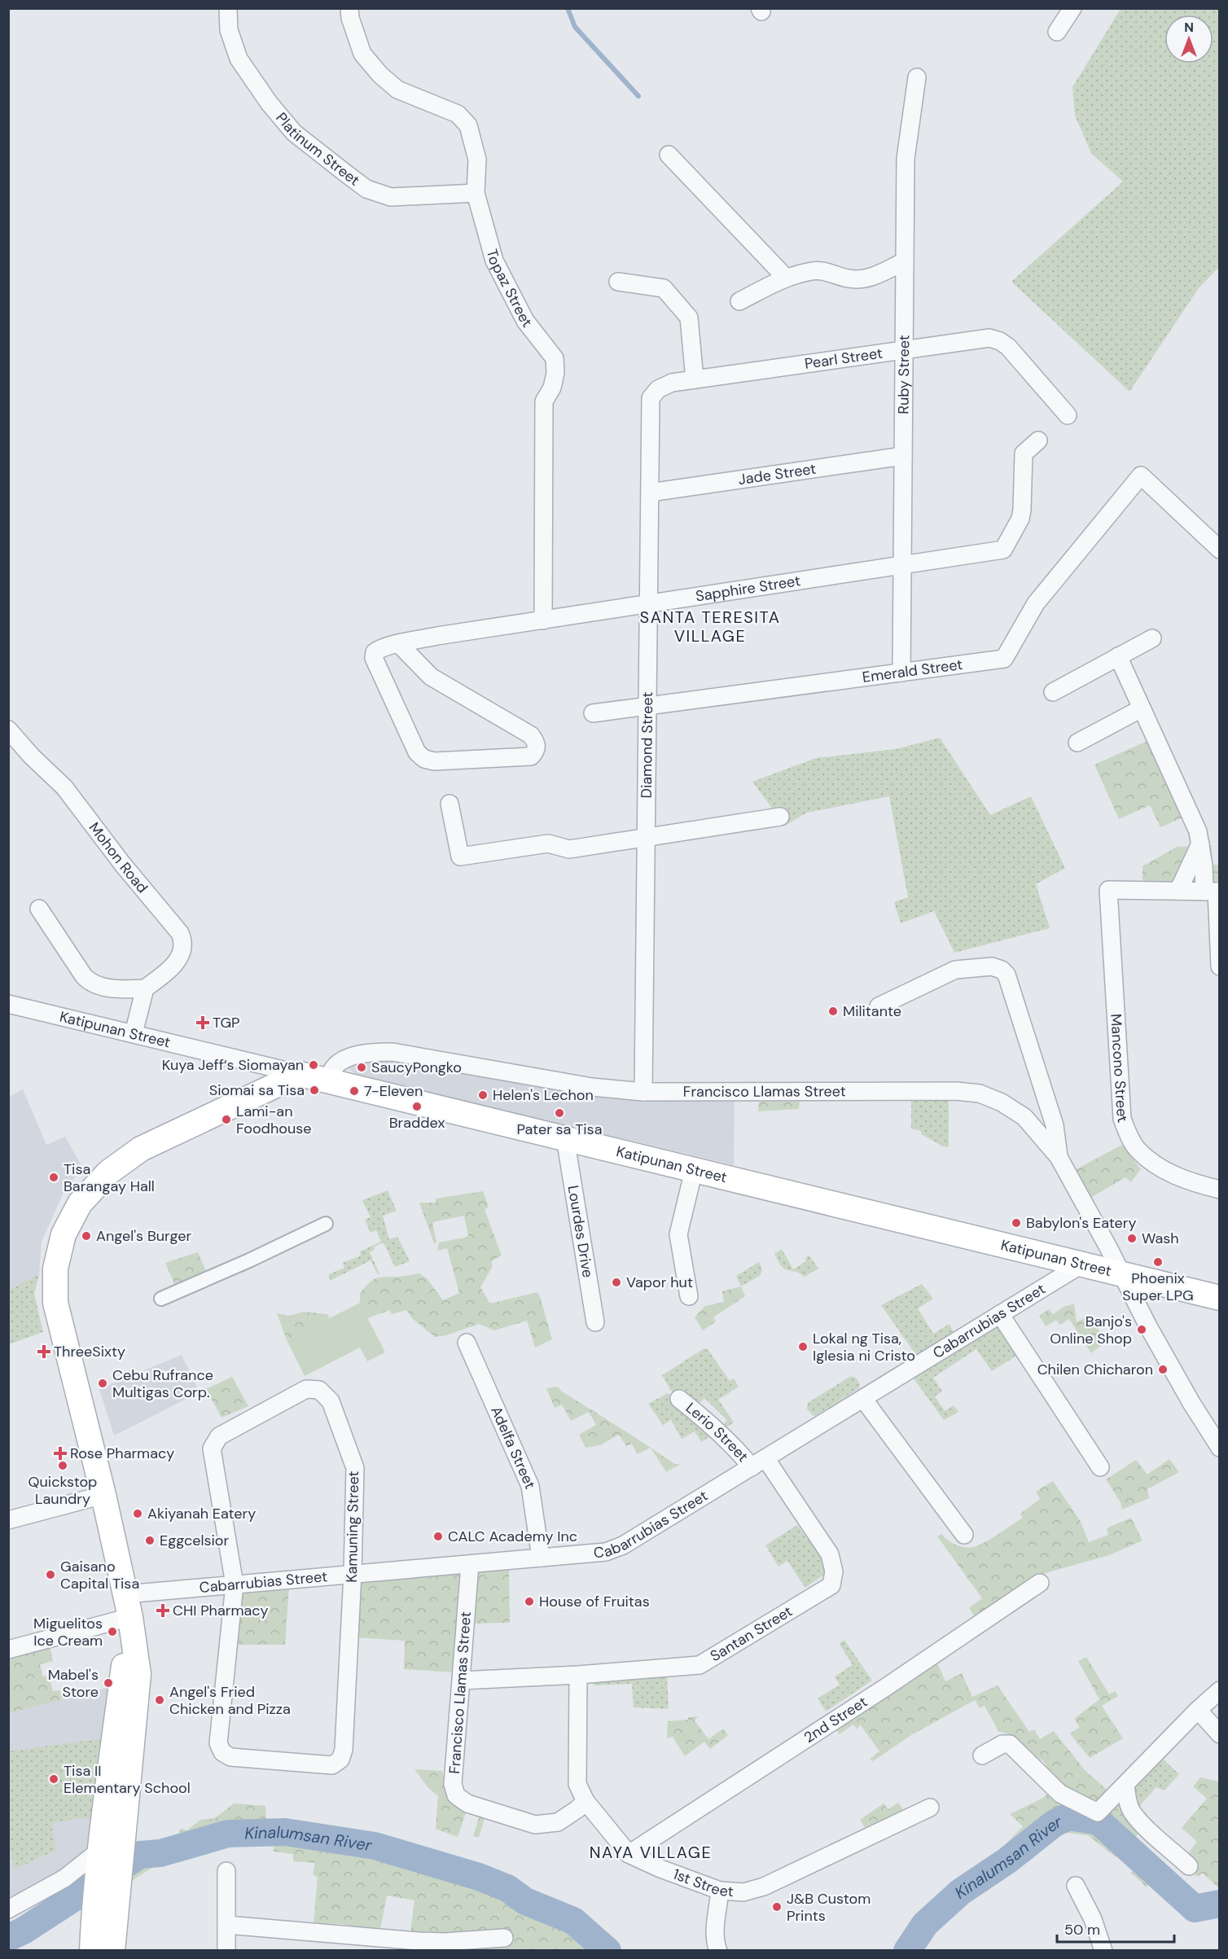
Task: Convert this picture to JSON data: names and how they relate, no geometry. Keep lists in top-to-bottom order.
{
  "streets": {
    "main road": ["Katipunan Street"],
    "street": [
      "Platinum Street",
      "Topaz Street",
      "Pearl Street",
      "Ruby Street",
      "Jade Street",
      "Sapphire Street",
      "Emerald Street",
      "Diamond Street",
      "Mohon Road",
      "Mancono Street",
      "Francisco Llamas Street",
      "Lourdes Drive",
      "Cabarrubias Street",
      "Lerio Street",
      "Adelfa Street",
      "Kamuning Street",
      "Santan Street",
      "2nd Street",
      "1st Street"
    ]
  },
  "crossings": [
    ["Platinum Street", "Topaz Street"],
    ["Topaz Street", "Sapphire Street"],
    ["Pearl Street", "Ruby Street"],
    ["Pearl Street", "Diamond Street"],
    ["Ruby Street", "Jade Street"],
    ["Ruby Street", "Sapphire Street"],
    ["Ruby Street", "Emerald Street"],
    ["Jade Street", "Diamond Street"],
    ["Sapphire Street", "Diamond Street"],
    ["Emerald Street", "Diamond Street"],
    ["Diamond Street", "Francisco Llamas Street"],
    ["Katipunan Street", "Francisco Llamas Street"],
    ["Katipunan Street", "Lourdes Drive"],
    ["Katipunan Street", "Cabarrubias Street"],
    ["Francisco Llamas Street", "Cabarrubias Street"],
    ["Francisco Llamas Street", "Santan Street"],
    ["Francisco Llamas Street", "1st Street"],
    ["Cabarrubias Street", "Lerio Street"],
    ["Cabarrubias Street", "Adelfa Street"],
    ["Cabarrubias Street", "Kamuning Street"],
    ["Cabarrubias Street", "Santan Street"],
    ["Lerio Street", "Santan Street"],
    ["Santan Street", "1st Street"],
    ["2nd Street", "1st Street"]
  ],
  "districts": ["SANTA TERESITA VILLAGE", "NAYA VILLAGE"],
  "water": ["Kinalumsan River"],
  "places": {
    "other": [
      "Militante",
      "Kuya Jeff‘s Siomayan",
      "SaucyPongko",
      "Siomai sa Tisa",
      "7-Eleven",
      "Helen's Lechon",
      "Braddex",
      "Pater sa Tisa",
      "Lami-an Foodhouse",
      "Tisa Barangay Hall",
      "Babylon's Eatery",
      "Angel's Burger",
      "Wash",
      "Phoenix Super LPG",
      "Vapor hut",
      "Banjo's Online Shop",
      "Lokal ng Tisa, Iglesia ni Cristo",
      "Chilen Chicharon",
      "Cebu Rufrance Multigas Corp.",
      "Quickstop Laundry",
      "Akiyanah Eatery",
      "CALC Academy Inc",
      "Eggcelsior",
      "Gaisano Capital Tisa",
      "House of Fruitas",
      "Miguelitos Ice Cream",
      "Mabel's Store",
      "Angel's Fried Chicken and Pizza",
      "Tisa II Elementary School",
      "J&B Custom Prints"
    ],
    "health": [
      "TGP",
      "ThreeSixty",
      "Rose Pharmacy",
      "CHI Pharmacy"
    ]
  },
  "scale_bar": "50 m",
  "north": "top"
}
